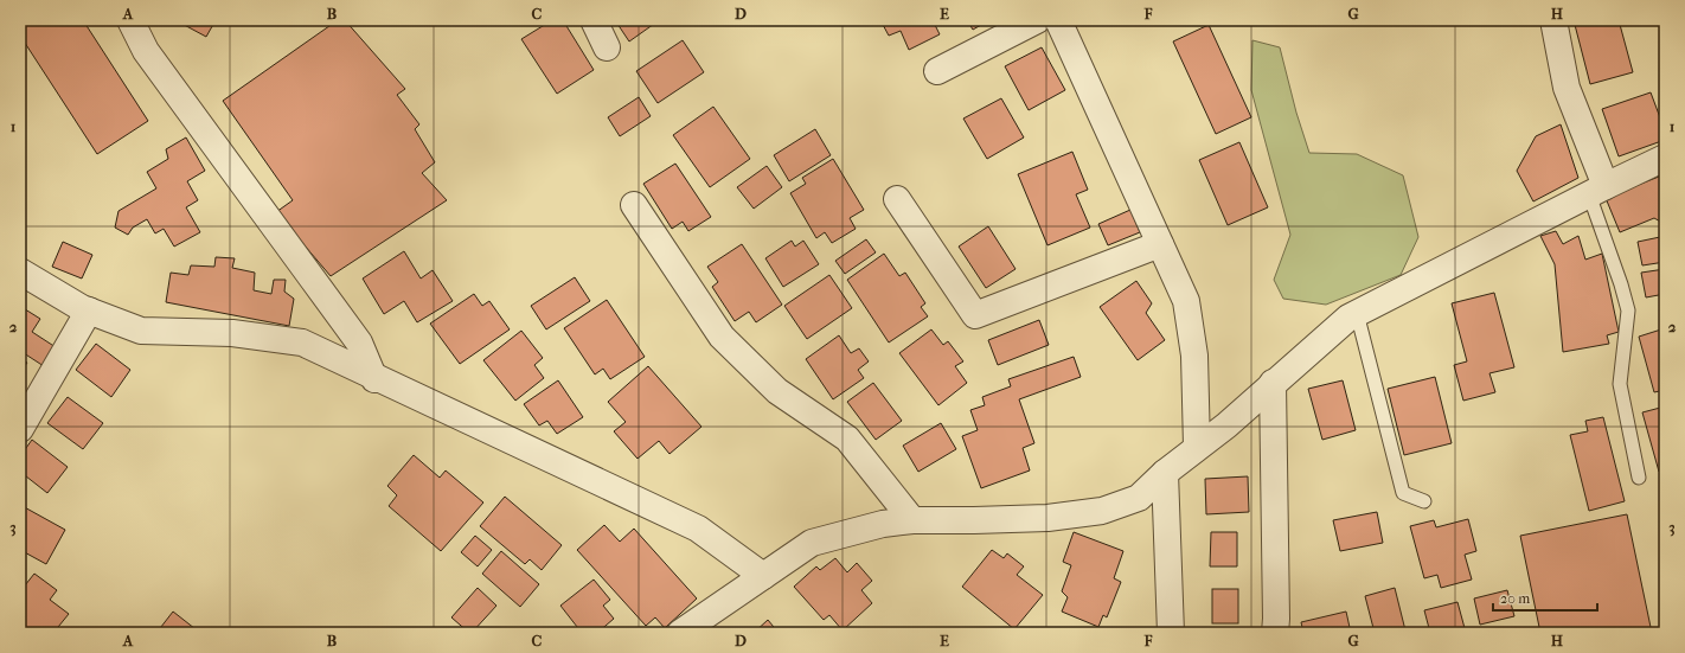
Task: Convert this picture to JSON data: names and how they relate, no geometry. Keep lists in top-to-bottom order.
{
  "scale_bar": "20 m",
  "grid": {
    "columns": [
      "A",
      "B",
      "C",
      "D",
      "E",
      "F",
      "G",
      "H"
    ],
    "rows": ["1", "2", "3"]
  }
}
